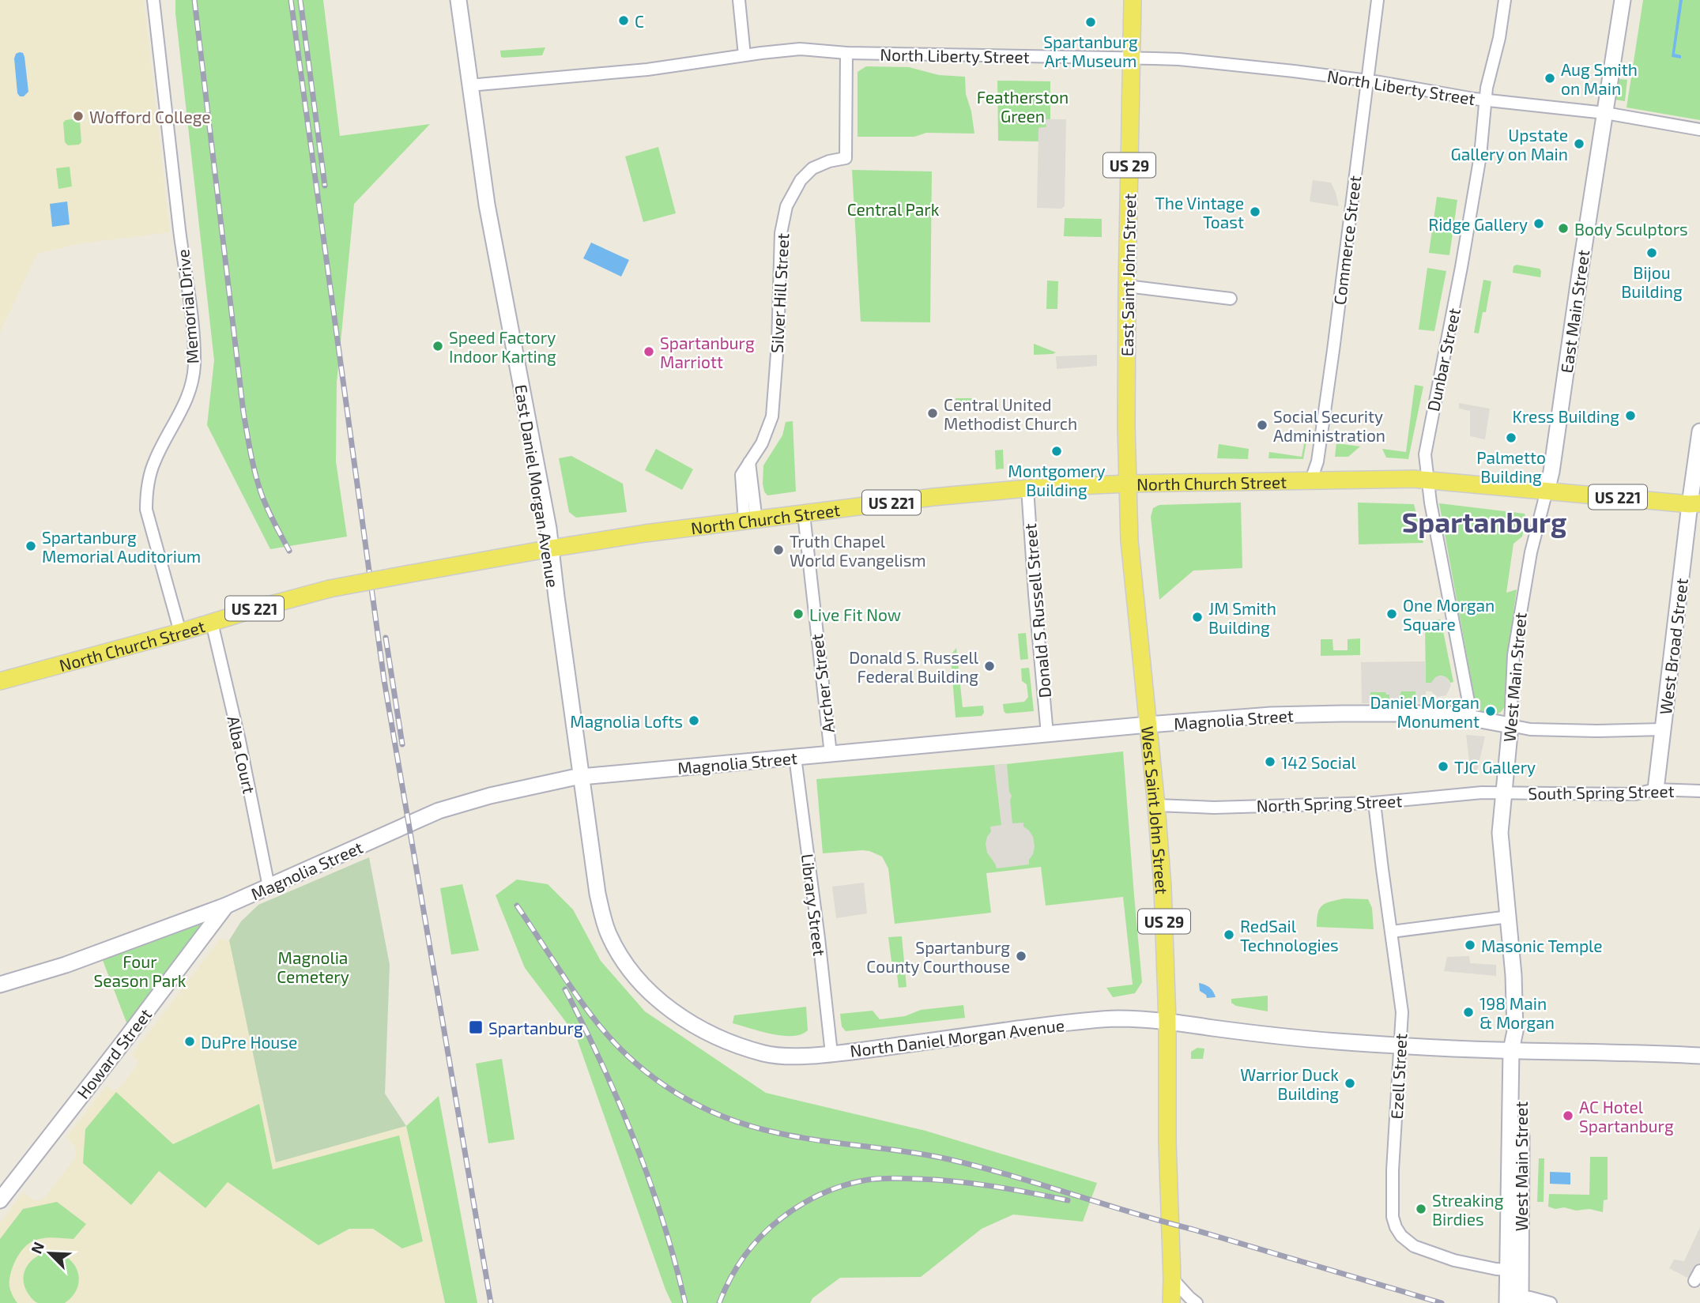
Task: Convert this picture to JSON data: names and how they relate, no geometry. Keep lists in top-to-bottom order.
{
  "streets": {
    "main road": [
      "US 29",
      "East Saint John Street",
      "North Church Street",
      "US 221",
      "West Saint John Street"
    ],
    "street": [
      "North Liberty Street",
      "Commerce Street",
      "Silver Hill Street",
      "Memorial Drive",
      "East Main Street",
      "Dunbar Street",
      "East Daniel Morgan Avenue",
      "Donald S Russell Street",
      "West Broad Street",
      "West Main Street",
      "Archer Street",
      "Magnolia Street",
      "Alba Court",
      "South Spring Street",
      "North Spring Street",
      "Library Street",
      "North Daniel Morgan Avenue",
      "Howard Street",
      "Ezell Street"
    ]
  },
  "crossings": [
    ["North Liberty Street", "Commerce Street"],
    ["North Liberty Street", "East Saint John Street"],
    ["North Liberty Street", "Silver Hill Street"],
    ["North Liberty Street", "East Main Street"],
    ["North Liberty Street", "Dunbar Street"],
    ["North Liberty Street", "East Daniel Morgan Avenue"],
    ["Commerce Street", "North Church Street"],
    ["East Saint John Street", "North Church Street"],
    ["East Saint John Street", "West Saint John Street"],
    ["Silver Hill Street", "North Church Street"],
    ["Memorial Drive", "North Church Street"],
    ["East Main Street", "North Church Street"],
    ["East Main Street", "US 221"],
    ["East Main Street", "West Main Street"],
    ["Dunbar Street", "North Church Street"],
    ["Dunbar Street", "Magnolia Street"],
    ["North Church Street", "East Daniel Morgan Avenue"],
    ["North Church Street", "US 221"],
    ["North Church Street", "Donald S Russell Street"],
    ["North Church Street", "West Main Street"],
    ["North Church Street", "Archer Street"],
    ["North Church Street", "Alba Court"],
    ["North Church Street", "West Saint John Street"],
    ["East Daniel Morgan Avenue", "Magnolia Street"],
    ["East Daniel Morgan Avenue", "North Daniel Morgan Avenue"],
    ["US 221", "West Broad Street"],
    ["US 221", "West Main Street"],
    ["Donald S Russell Street", "Magnolia Street"],
    ["West Broad Street", "South Spring Street"],
    ["West Main Street", "Magnolia Street"],
    ["West Main Street", "South Spring Street"],
    ["West Main Street", "North Spring Street"],
    ["West Main Street", "North Daniel Morgan Avenue"],
    ["West Main Street", "Ezell Street"],
    ["Archer Street", "Magnolia Street"],
    ["Magnolia Street", "Alba Court"],
    ["Magnolia Street", "West Saint John Street"],
    ["Magnolia Street", "Library Street"],
    ["Magnolia Street", "North Daniel Morgan Avenue"],
    ["Magnolia Street", "Howard Street"],
    ["South Spring Street", "North Spring Street"],
    ["North Spring Street", "West Saint John Street"],
    ["North Spring Street", "Ezell Street"],
    ["West Saint John Street", "North Daniel Morgan Avenue"],
    ["Library Street", "North Daniel Morgan Avenue"],
    ["North Daniel Morgan Avenue", "Ezell Street"]
  ],
  "districts": ["Spartanburg"],
  "parks": [
    "Featherston Green",
    "Central Park",
    "Magnolia Cemetery",
    "Four Season Park"
  ],
  "places": {
    "other": [
      "C",
      "Spartanburg Art Museum",
      "Aug Smith on Main",
      "Wofford College",
      "Upstate Gallery on Main",
      "The Vintage Toast",
      "Ridge Gallery",
      "Body Sculptors",
      "Bijou Building",
      "Speed Factory Indoor Karting",
      "Spartanburg Marriott",
      "Central United Methodist Church",
      "Kress Building",
      "Social Security Administration",
      "Palmetto Building",
      "Montgomery Building",
      "Spartanburg Memorial Auditorium",
      "Truth Chapel World Evangelism",
      "Live Fit Now",
      "One Morgan Square",
      "JM Smith Building",
      "Donald S. Russell Federal Building",
      "Daniel Morgan Monument",
      "Magnolia Lofts",
      "142 Social",
      "TJC Gallery",
      "RedSail Technologies",
      "Masonic Temple",
      "Spartanburg County Courthouse",
      "198 Main & Morgan",
      "DuPre House",
      "Warrior Duck Building",
      "AC Hotel Spartanburg",
      "Streaking Birdies"
    ],
    "transit": ["Spartanburg"]
  },
  "north": "top left"
}
